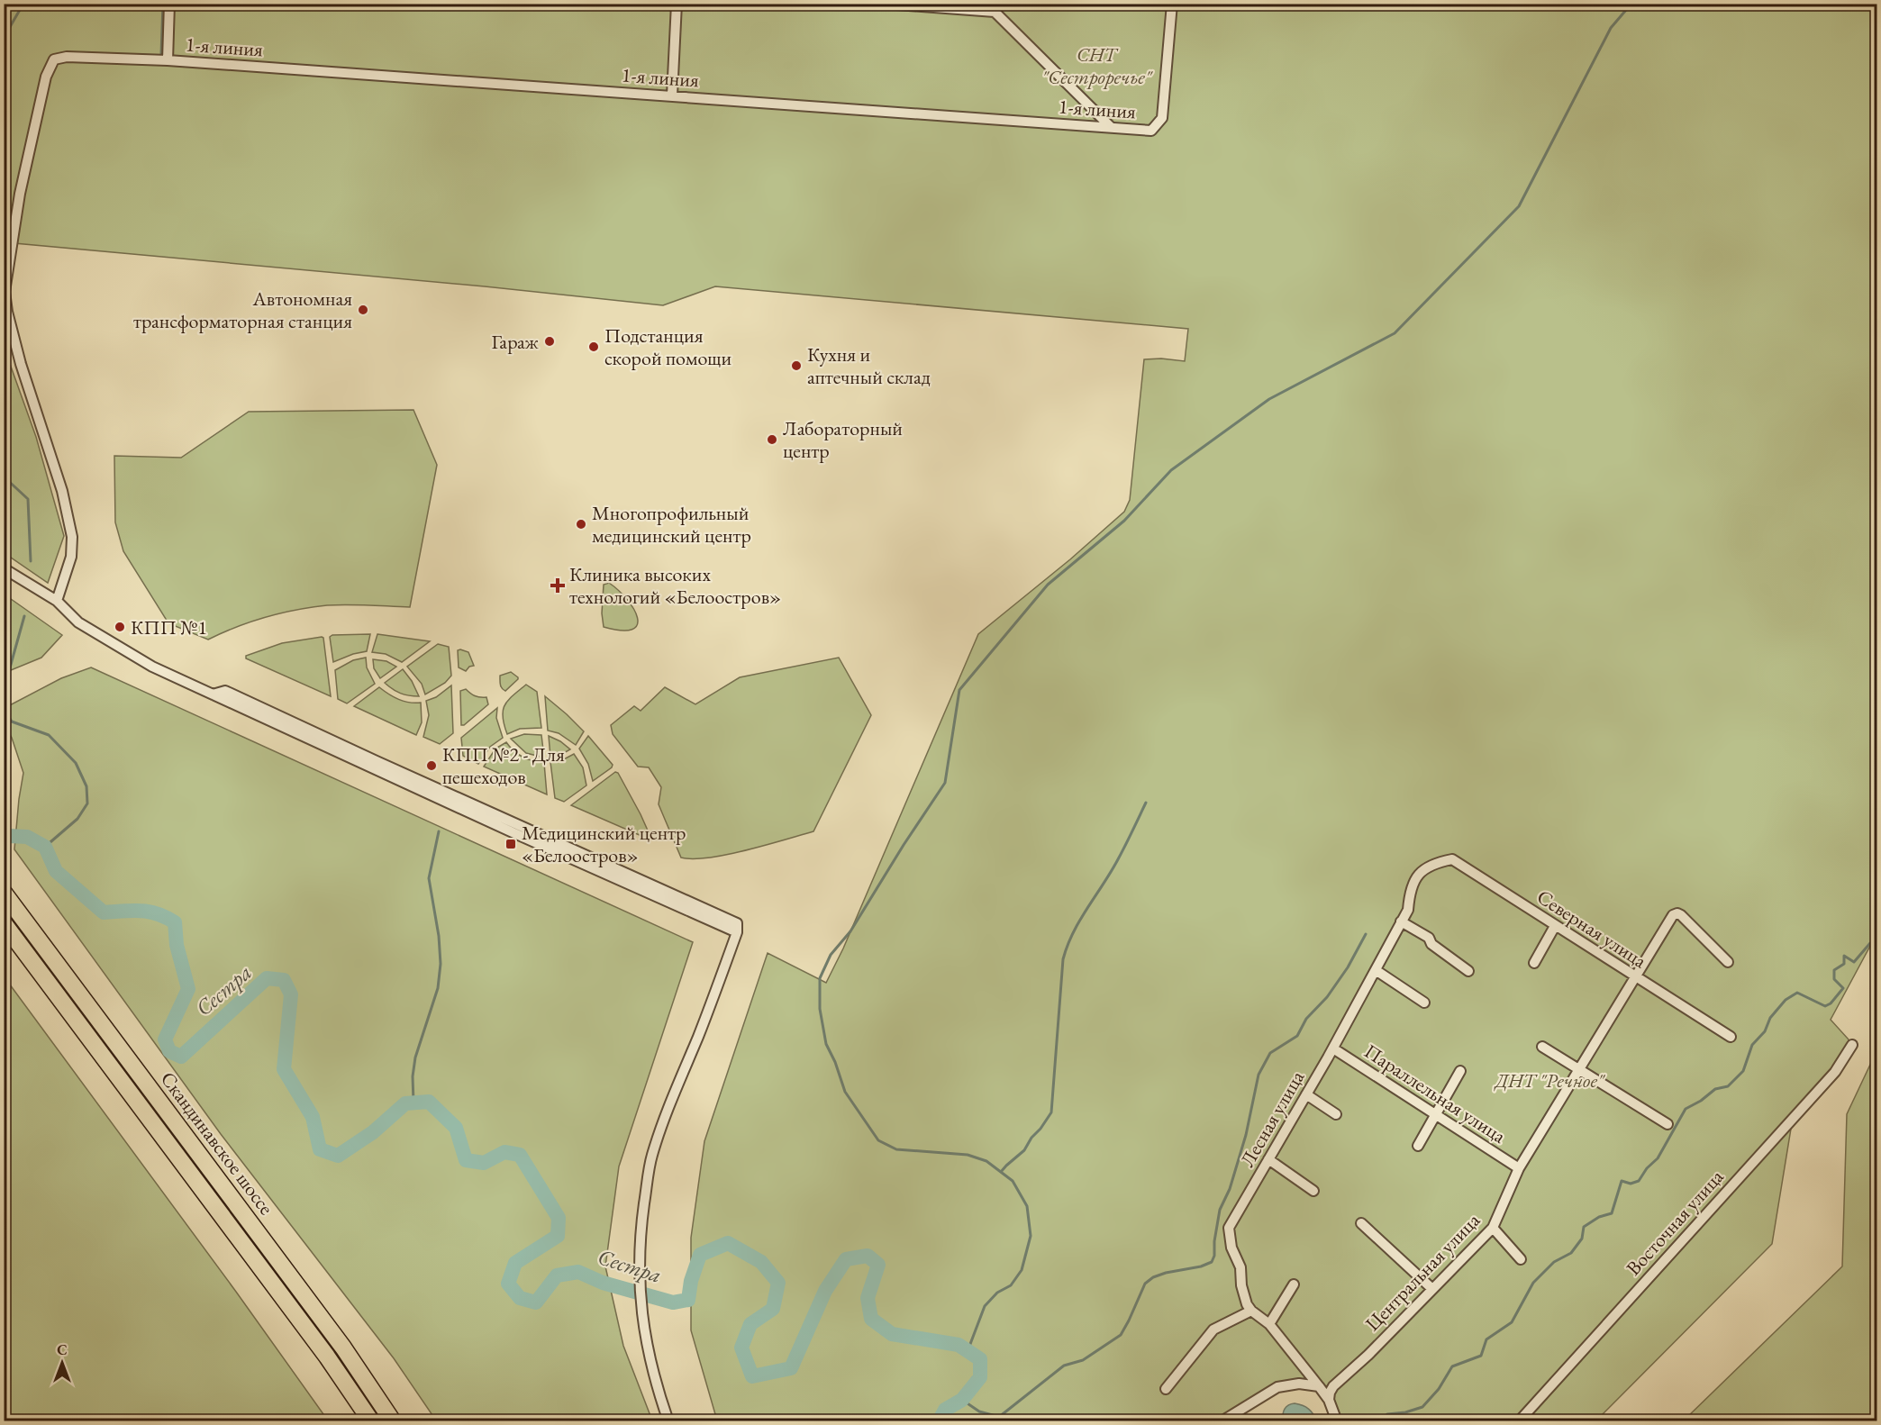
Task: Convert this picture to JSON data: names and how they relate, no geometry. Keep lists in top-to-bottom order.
{
  "streets": {
    "highway": ["Скандинавское шоссе"],
    "street": [
      "1-я линия",
      "Северная улица",
      "Параллельная улица",
      "Лесная улица",
      "Восточная улица",
      "Центральная улица"
    ]
  },
  "crossings": [
    ["Северная улица", "Лесная улица"],
    ["Северная улица", "Центральная улица"],
    ["Параллельная улица", "Лесная улица"],
    ["Параллельная улица", "Центральная улица"]
  ],
  "water": ["Сестра"],
  "parks": ["СНТ \"Сестроречье\"", "ДНТ \"Речное\""],
  "places": {
    "other": [
      "Автономная трансформаторная станция",
      "Гараж",
      "Подстанция скорой помощи",
      "Кухня и аптечный склад",
      "Лабораторный центр",
      "Многопрофильный медицинский центр",
      "КПП №1",
      "КПП №2 - Для пешеходов"
    ],
    "health": ["Клиника высоких технологий «Белоостров»"],
    "transit": ["Медицинский центр «Белоостров»"]
  },
  "north": "top"
}
